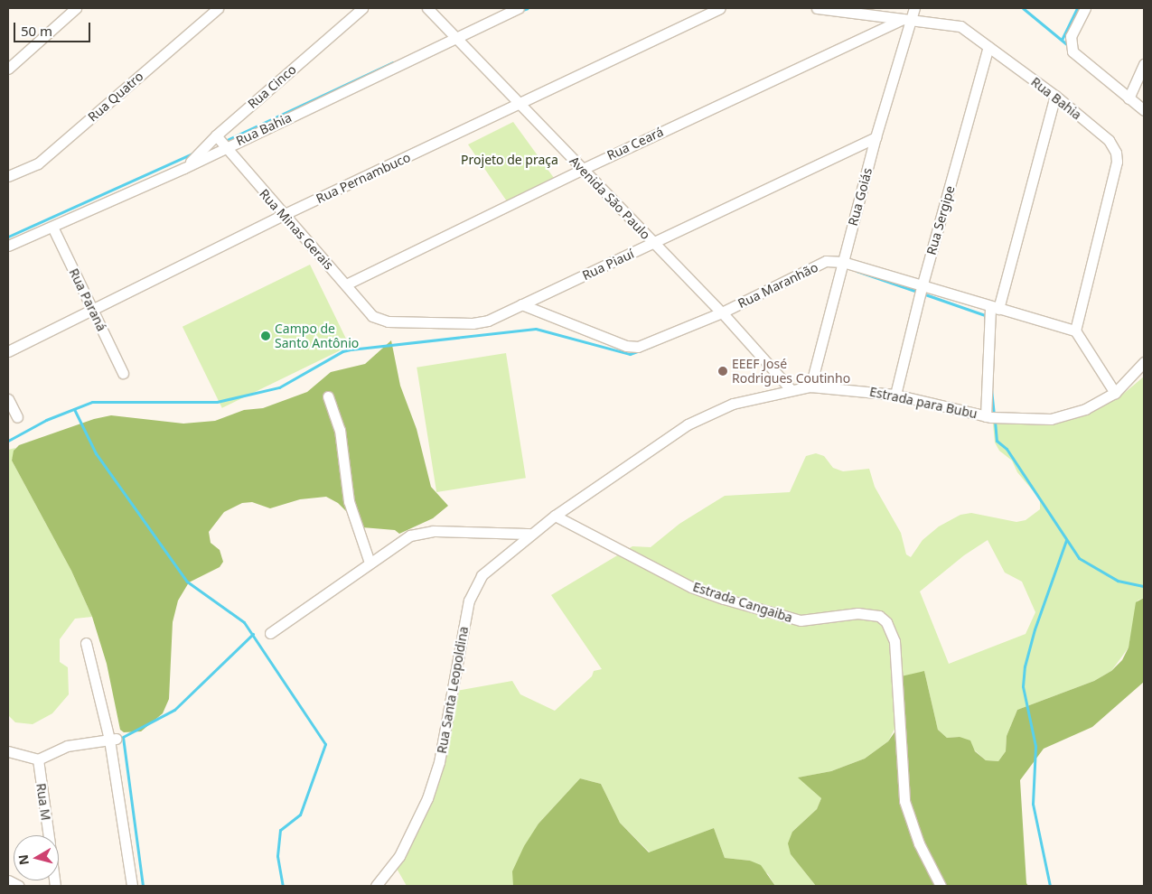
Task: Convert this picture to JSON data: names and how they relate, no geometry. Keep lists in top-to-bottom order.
{
  "streets": {
    "street": [
      "Rua Cinco",
      "Rua Quatro",
      "Rua Bahia",
      "Rua Ceará",
      "Rua Pernambuco",
      "Rua Goiás",
      "Avenida São Paulo",
      "Rua Sergipe",
      "Rua Minas Gerais",
      "Rua Piauí",
      "Rua Maranhão",
      "Rua Paraná",
      "Estrada para Bubu",
      "Estrada Cangaiba",
      "Rua Santa Leopoldina",
      "Rua M"
    ]
  },
  "crossings": [
    ["Rua Cinco", "Rua Bahia"],
    ["Rua Cinco", "Rua Minas Gerais"],
    ["Rua Bahia", "Rua Ceará"],
    ["Rua Bahia", "Rua Goiás"],
    ["Rua Bahia", "Avenida São Paulo"],
    ["Rua Bahia", "Rua Sergipe"],
    ["Rua Bahia", "Rua Minas Gerais"],
    ["Rua Bahia", "Rua Maranhão"],
    ["Rua Bahia", "Rua Paraná"],
    ["Rua Ceará", "Rua Goiás"],
    ["Rua Ceará", "Avenida São Paulo"],
    ["Rua Ceará", "Rua Minas Gerais"],
    ["Rua Pernambuco", "Avenida São Paulo"],
    ["Rua Pernambuco", "Rua Minas Gerais"],
    ["Rua Pernambuco", "Rua Paraná"],
    ["Rua Goiás", "Rua Piauí"],
    ["Rua Goiás", "Rua Maranhão"],
    ["Rua Goiás", "Estrada para Bubu"],
    ["Avenida São Paulo", "Rua Piauí"],
    ["Avenida São Paulo", "Rua Maranhão"],
    ["Avenida São Paulo", "Estrada para Bubu"],
    ["Rua Sergipe", "Rua Maranhão"],
    ["Rua Sergipe", "Estrada para Bubu"],
    ["Rua Minas Gerais", "Rua Piauí"],
    ["Rua Piauí", "Rua Maranhão"],
    ["Estrada para Bubu", "Estrada Cangaiba"],
    ["Estrada para Bubu", "Rua Santa Leopoldina"],
    ["Estrada Cangaiba", "Rua Santa Leopoldina"]
  ],
  "parks": ["Projeto de praça"],
  "places": ["Campo de Santo Antônio", "EEEF José Rodrigues Coutinho"],
  "scale_bar": "50 m",
  "north": "left"
}
